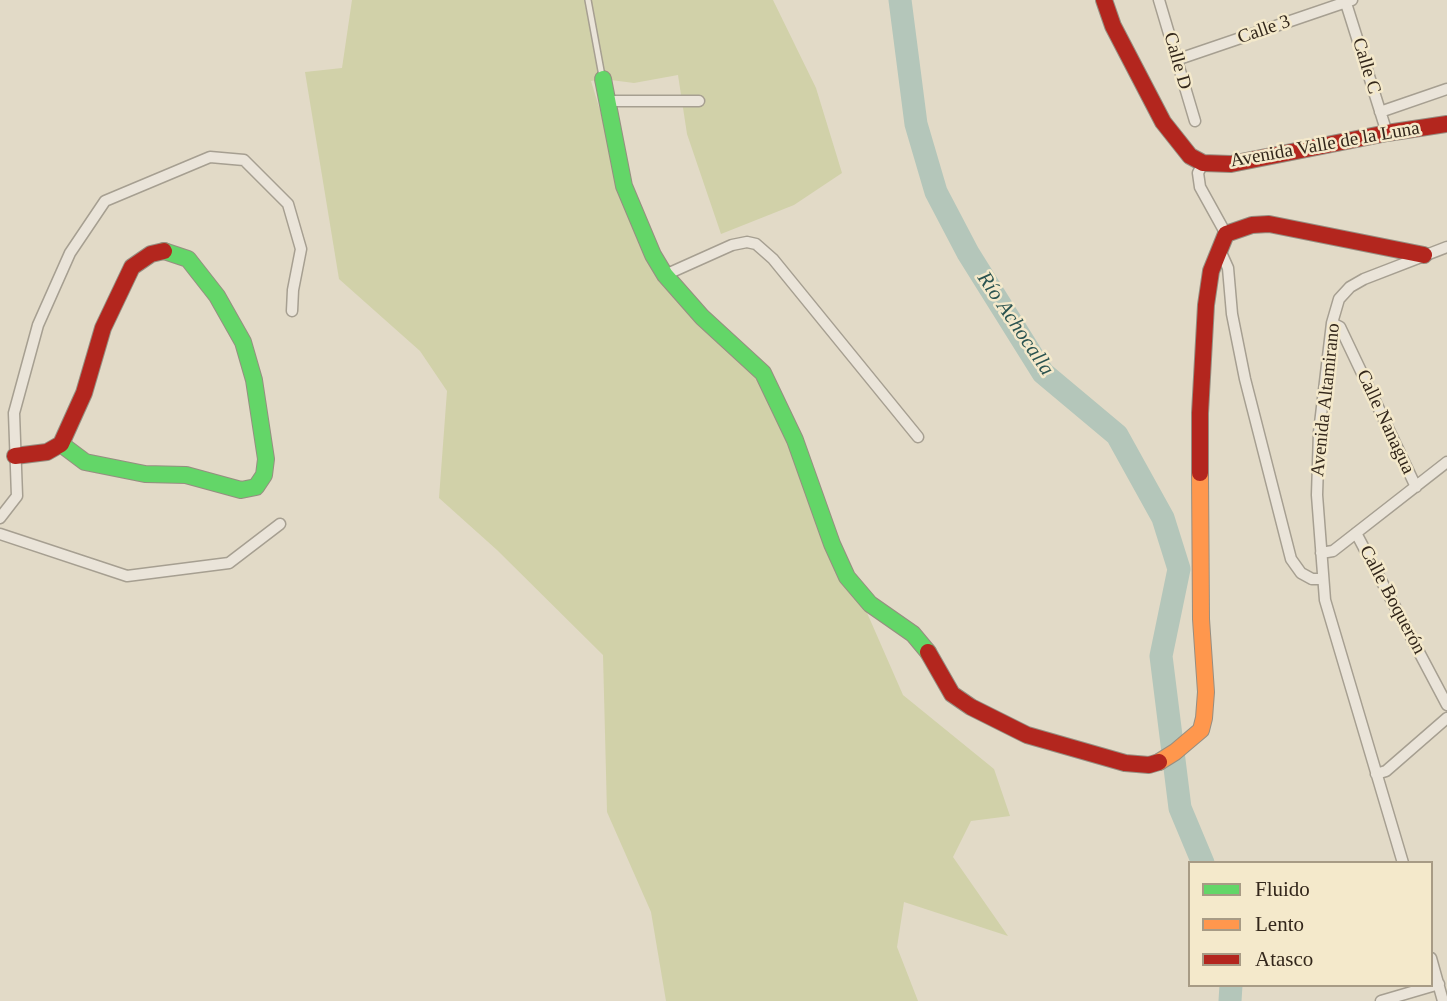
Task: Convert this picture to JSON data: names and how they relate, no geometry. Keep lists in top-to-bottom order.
{
  "streets": {
    "street": [
      "Calle 3",
      "Calle D",
      "Calle C",
      "Avenida Valle de la Luna",
      "Avenida Altamirano",
      "Calle Nanagua",
      "Calle Boquerón"
    ]
  },
  "crossings": [
    ["Calle 3", "Calle D"],
    ["Calle 3", "Calle C"],
    ["Calle C", "Avenida Valle de la Luna"],
    ["Avenida Altamirano", "Calle Nanagua"]
  ],
  "water": ["Río Achocalla"],
  "legend": ["Fluido", "Lento", "Atasco"]
}
